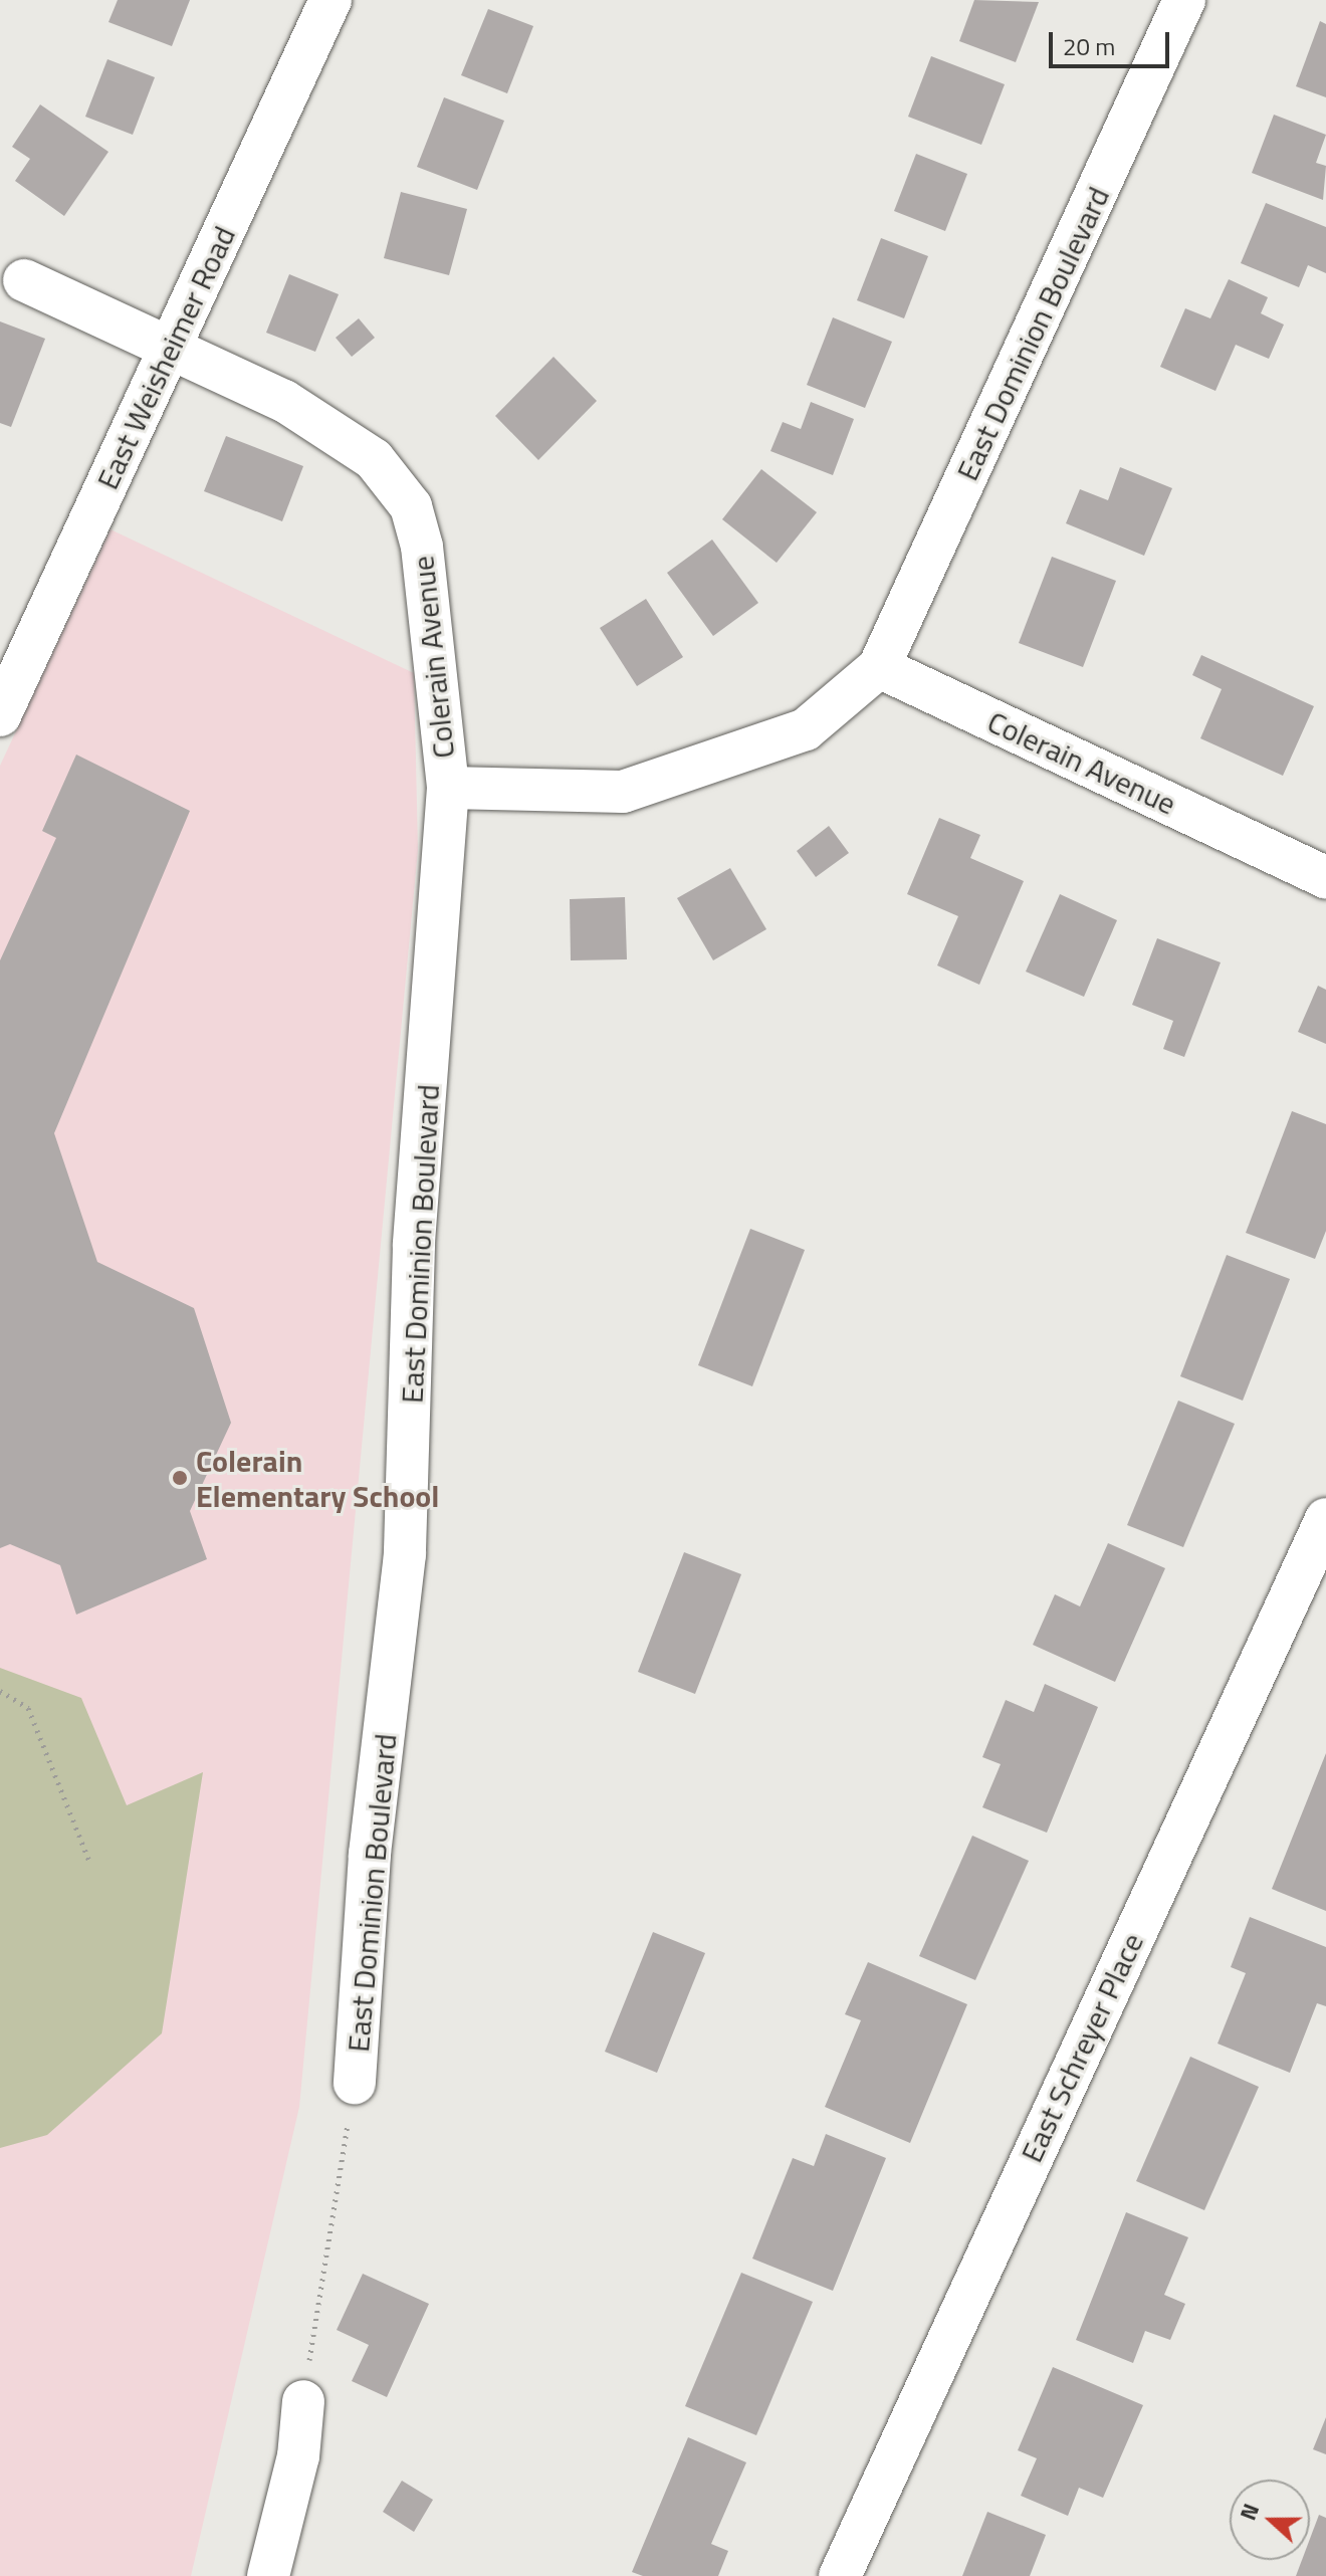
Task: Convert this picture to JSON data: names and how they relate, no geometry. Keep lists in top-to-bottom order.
{
  "streets": {
    "street": [
      "East Dominion Boulevard",
      "East Weisheimer Road",
      "Colerain Avenue",
      "East Schreyer Place"
    ]
  },
  "crossings": [
    ["East Dominion Boulevard", "Colerain Avenue"],
    ["East Weisheimer Road", "Colerain Avenue"]
  ],
  "places": ["Colerain Elementary School"],
  "scale_bar": "20 m",
  "north": "left"
}
